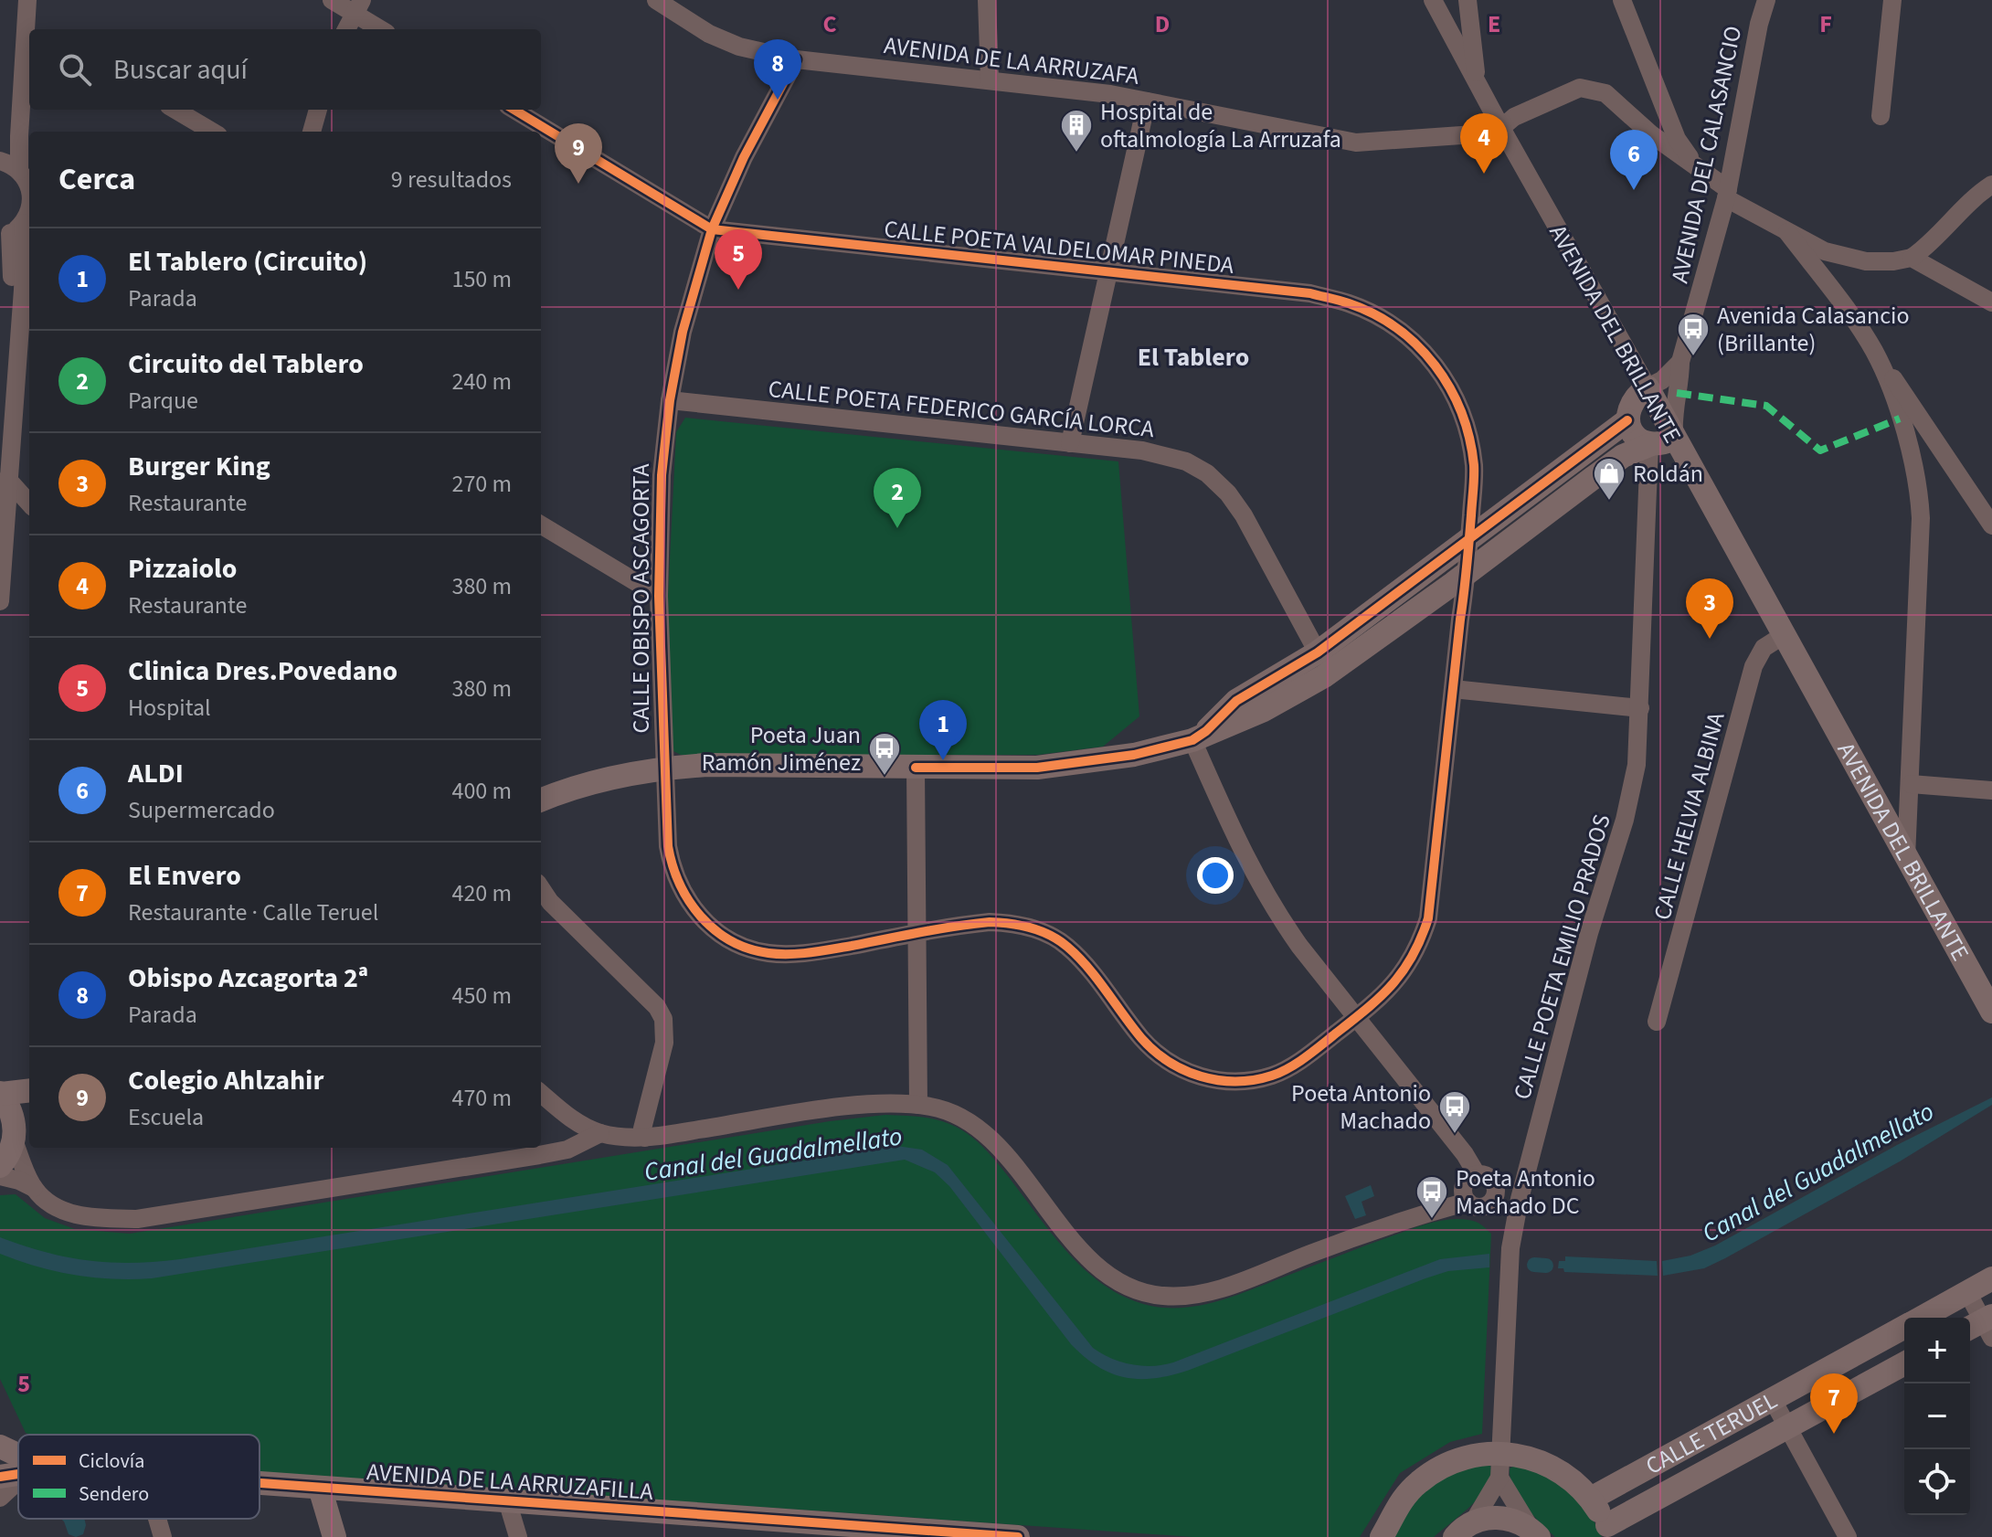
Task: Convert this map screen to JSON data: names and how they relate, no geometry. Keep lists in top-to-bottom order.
{
  "streets": {
    "main road": ["AVENIDA DEL BRILLANTE", "CALLE TERUEL", "AVENIDA DE LA ARRUZAFILLA"],
    "street": [
      "AVENIDA DE LA ARRUZAFA",
      "AVENIDA DEL CALASANCIO",
      "CALLE POETA VALDELOMAR PINEDA",
      "CALLE POETA FEDERICO GARCÍA LORCA",
      "CALLE OBISPO ASCAGORTA",
      "CALLE HELVIA ALBINA",
      "CALLE POETA EMILIO PRADOS"
    ]
  },
  "crossings": [
    ["AVENIDA DE LA ARRUZAFA", "AVENIDA DEL BRILLANTE"],
    ["AVENIDA DE LA ARRUZAFA", "CALLE OBISPO ASCAGORTA"],
    ["AVENIDA DEL CALASANCIO", "AVENIDA DEL BRILLANTE"],
    ["CALLE POETA VALDELOMAR PINEDA", "CALLE OBISPO ASCAGORTA"],
    ["AVENIDA DEL BRILLANTE", "CALLE HELVIA ALBINA"],
    ["CALLE POETA FEDERICO GARCÍA LORCA", "CALLE OBISPO ASCAGORTA"]
  ],
  "districts": ["El Tablero"],
  "water": ["Canal del Guadalmellato"],
  "places": {
    "building": ["Hospital de oftalmología La Arruzafa"],
    "bus stop": [
      "Avenida Calasancio (Brillante)",
      "Poeta Juan Ramón Jiménez",
      "Poeta Antonio Machado",
      "Poeta Antonio Machado DC"
    ],
    "shop": ["Roldán"]
  },
  "legend": ["Ciclovía", "Sendero"],
  "page": {
    "search": "Buscar aquí",
    "pins": [
      "8",
      "4",
      "9",
      "6",
      "5",
      "2",
      "3",
      "1",
      "7"
    ],
    "heading": ["Cerca", "9 resultados"],
    "list": [
      {
        "mark": "1",
        "name": "El Tablero (Circuito)",
        "note": "Parada",
        "value": "150 m"
      },
      {
        "mark": "2",
        "name": "Circuito del Tablero",
        "note": "Parque",
        "value": "240 m"
      },
      {
        "mark": "3",
        "name": "Burger King",
        "note": "Restaurante",
        "value": "270 m"
      },
      {
        "mark": "4",
        "name": "Pizzaiolo",
        "note": "Restaurante",
        "value": "380 m"
      },
      {
        "mark": "5",
        "name": "Clinica Dres.Povedano",
        "note": "Hospital",
        "value": "380 m"
      },
      {
        "mark": "6",
        "name": "ALDI",
        "note": "Supermercado",
        "value": "400 m"
      },
      {
        "mark": "7",
        "name": "El Envero",
        "note": "Restaurante · Calle Teruel",
        "value": "420 m"
      },
      {
        "mark": "8",
        "name": "Obispo Azcagorta 2ª",
        "note": "Parada",
        "value": "450 m"
      },
      {
        "mark": "9",
        "name": "Colegio Ahlzahir",
        "note": "Escuela",
        "value": "470 m"
      }
    ],
    "map_buttons": ["+", "−"]
  },
  "grid": {
    "columns": [
      "C",
      "D",
      "E",
      "F"
    ],
    "rows": ["5"]
  }
}
